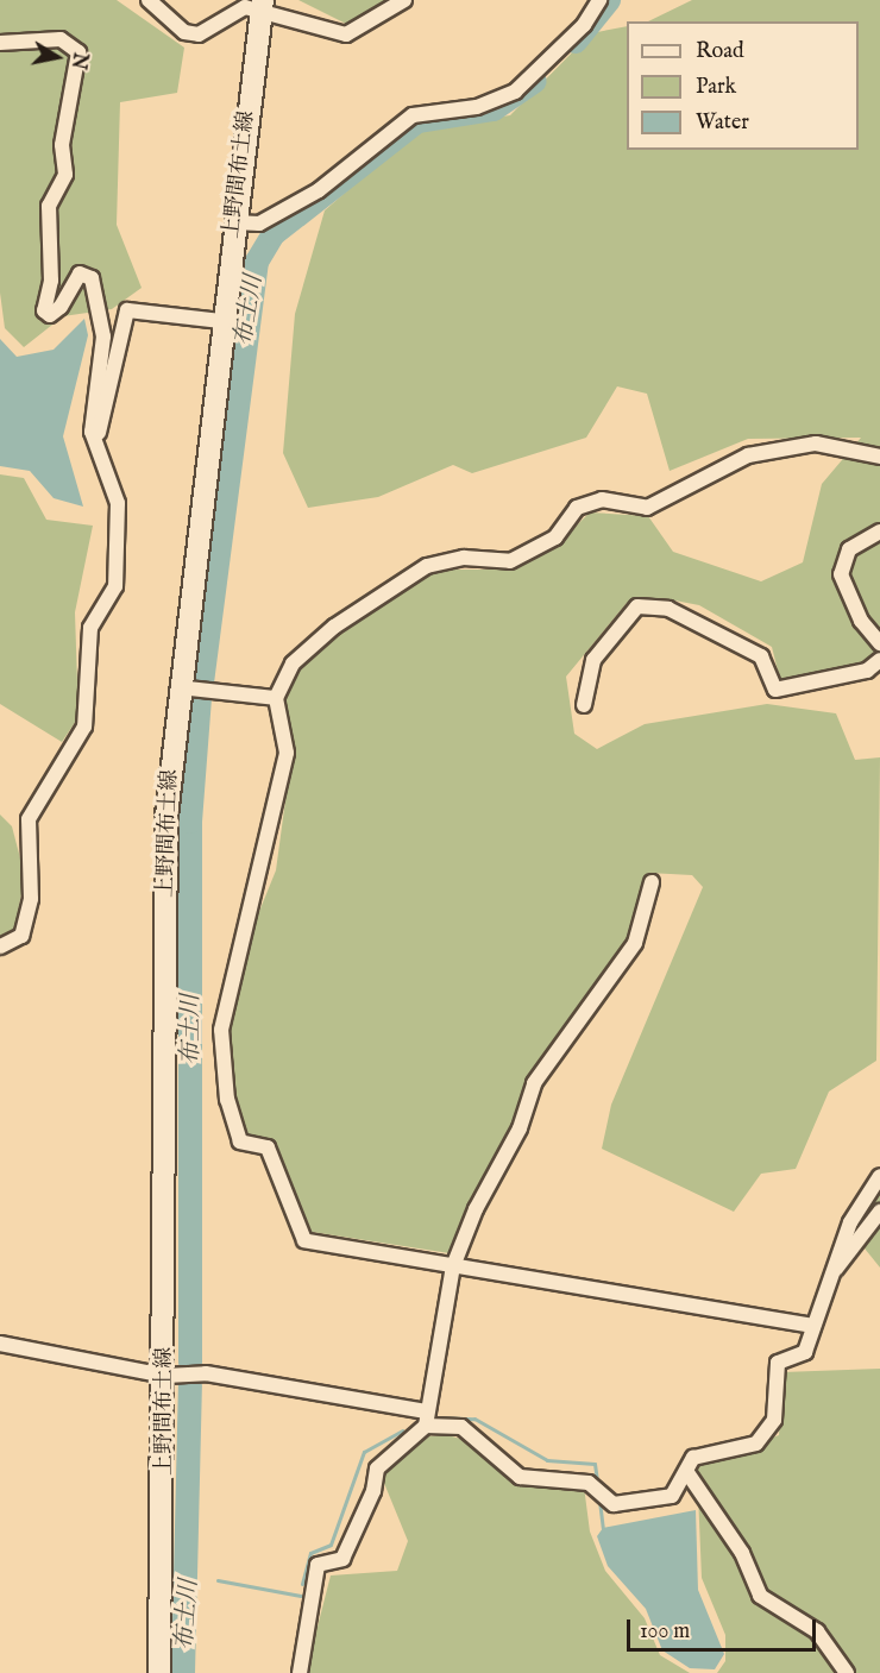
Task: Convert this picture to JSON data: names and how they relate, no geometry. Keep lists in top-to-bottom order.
{
  "streets": {
    "main road": ["上野間布土線"]
  },
  "water": ["布土川"],
  "legend": ["Road", "Park", "Water"],
  "scale_bar": "100 m",
  "north": "right"
}
